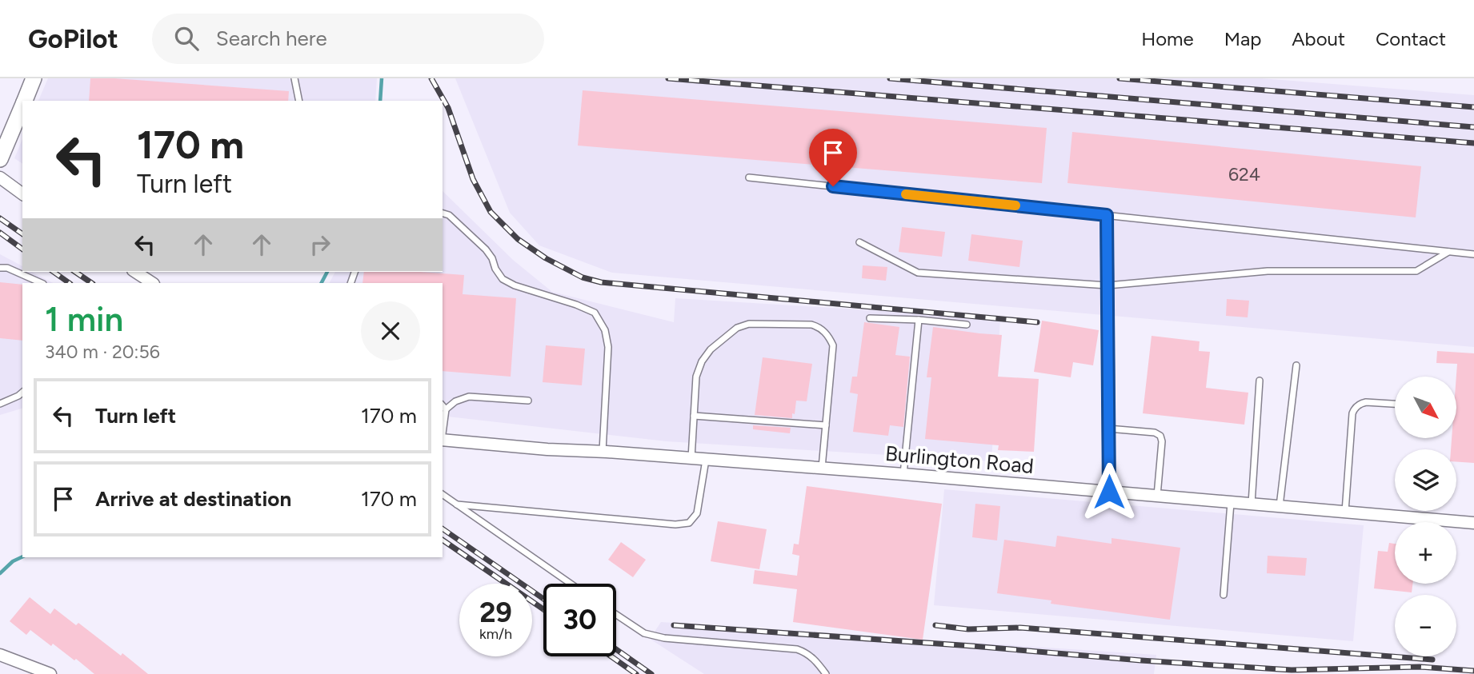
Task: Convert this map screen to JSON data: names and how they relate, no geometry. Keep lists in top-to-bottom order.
{
  "streets": {
    "street": ["Burlington Road"]
  },
  "house_numbers": ["624"],
  "north": "bottom right",
  "page": {
    "header": "GoPilot",
    "search": "Search here",
    "nav": [
      "Home",
      "Map",
      "About",
      "Contact"
    ],
    "turn": ["170 m", "Turn left"],
    "heading": ["1 min", "340 m · 20:56"],
    "map_buttons": ["+", "−"],
    "list": [
      {
        "name": "Turn left",
        "value": "170 m"
      },
      {
        "name": "Arrive at destination",
        "value": "170 m"
      }
    ],
    "speed": "29 km/h",
    "limit": "30"
  }
}
